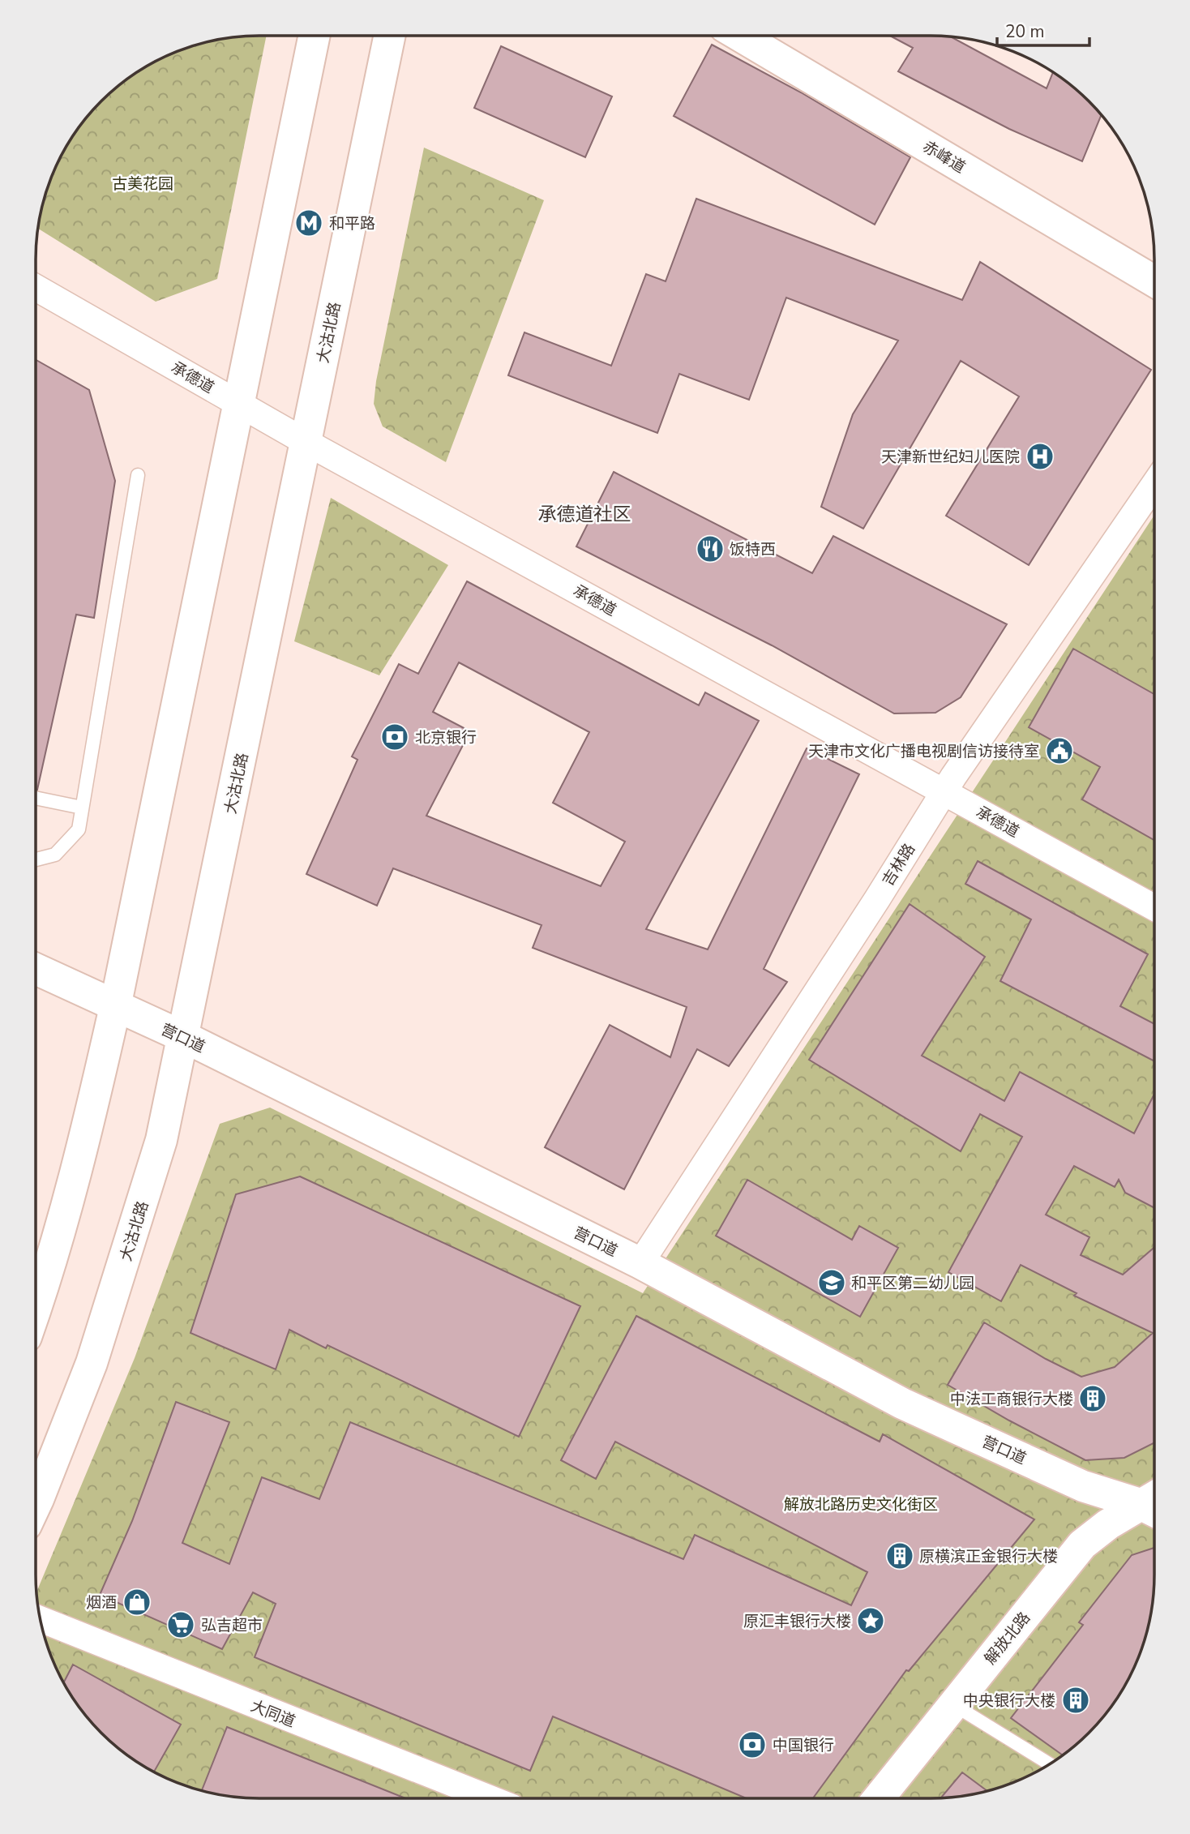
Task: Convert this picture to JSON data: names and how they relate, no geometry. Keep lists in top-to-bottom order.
{
  "streets": {
    "main road": [
      "赤峰道",
      "大沽北路",
      "营口道",
      "解放北路"
    ],
    "street": ["承德道", "吉林路", "大同道"]
  },
  "crossings": [
    ["大沽北路", "承德道"],
    ["大沽北路", "营口道"],
    ["承德道", "吉林路"],
    ["吉林路", "营口道"]
  ],
  "districts": ["承德道社区"],
  "parks": ["古美花园", "解放北路历史文化街区"],
  "places": {
    "metro station": ["和平路"],
    "hospital": ["天津新世纪妇儿医院"],
    "restaurant": ["饭特西"],
    "bank": ["北京银行", "中国银行"],
    "public building": ["天津市文化广播电视剧信访接待室"],
    "school or university": ["和平区第二幼儿园"],
    "building": ["中法工商银行大楼", "原横滨正金银行大楼", "中央银行大楼"],
    "shop": ["烟酒"],
    "place": ["原汇丰银行大楼"],
    "supermarket": ["弘吉超市"]
  },
  "scale_bar": "20 m"
}
